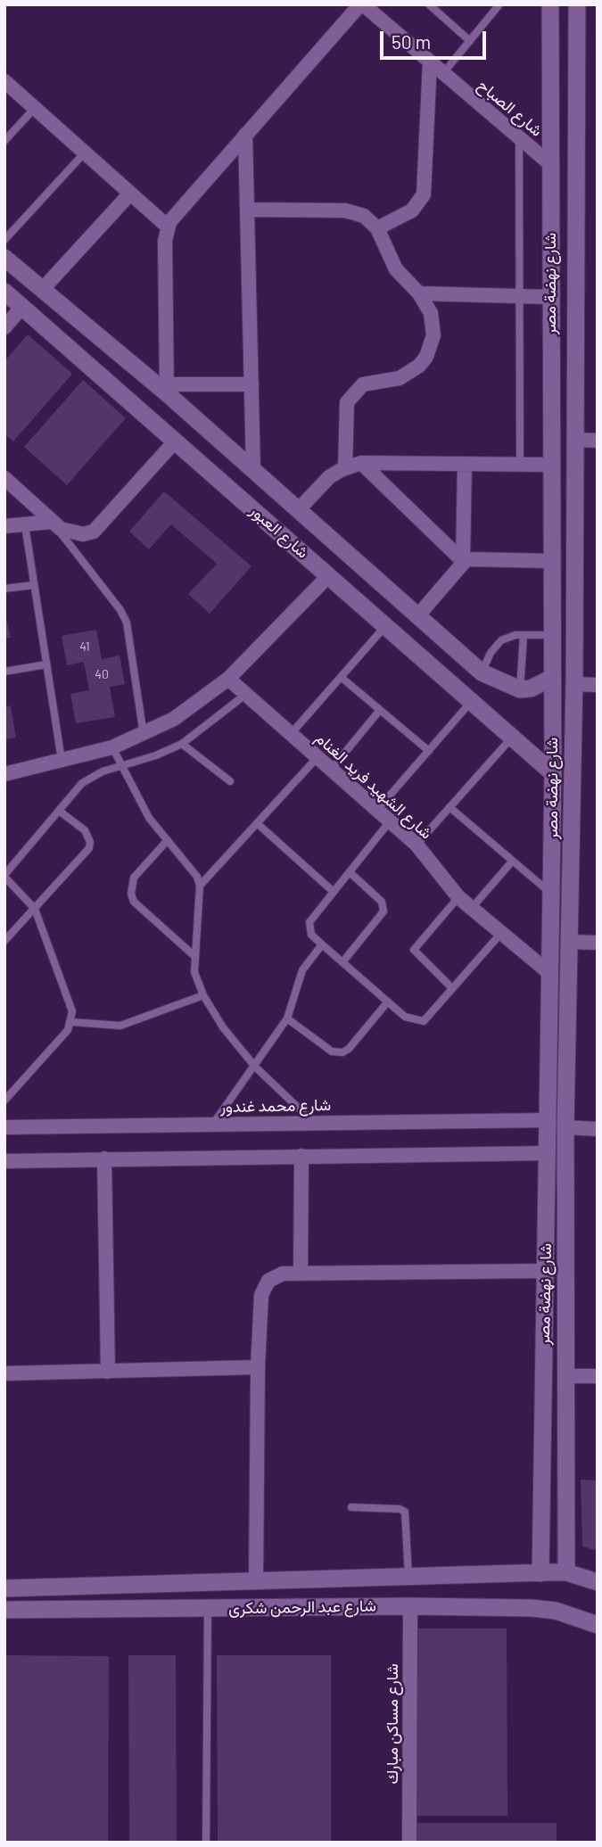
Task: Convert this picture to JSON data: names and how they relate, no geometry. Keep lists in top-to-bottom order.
{
  "streets": {
    "street": [
      "شارع الصباح",
      "شارع نهضة مصر",
      "شارع العبور",
      "شارع الشهيد فريد الغنام",
      "شارع محمد غندور",
      "شارع عبد الرحمن شكرى",
      "شارع مساكن مبارك"
    ]
  },
  "crossings": [
    ["شارع الصباح", "شارع نهضة مصر"],
    ["شارع نهضة مصر", "شارع العبور"],
    ["شارع نهضة مصر", "شارع الشهيد فريد الغنام"],
    ["شارع نهضة مصر", "شارع محمد غندور"],
    ["شارع نهضة مصر", "شارع عبد الرحمن شكرى"],
    ["شارع عبد الرحمن شكرى", "شارع مساكن مبارك"]
  ],
  "house_numbers": ["41", "40"],
  "scale_bar": "50 m"
}
